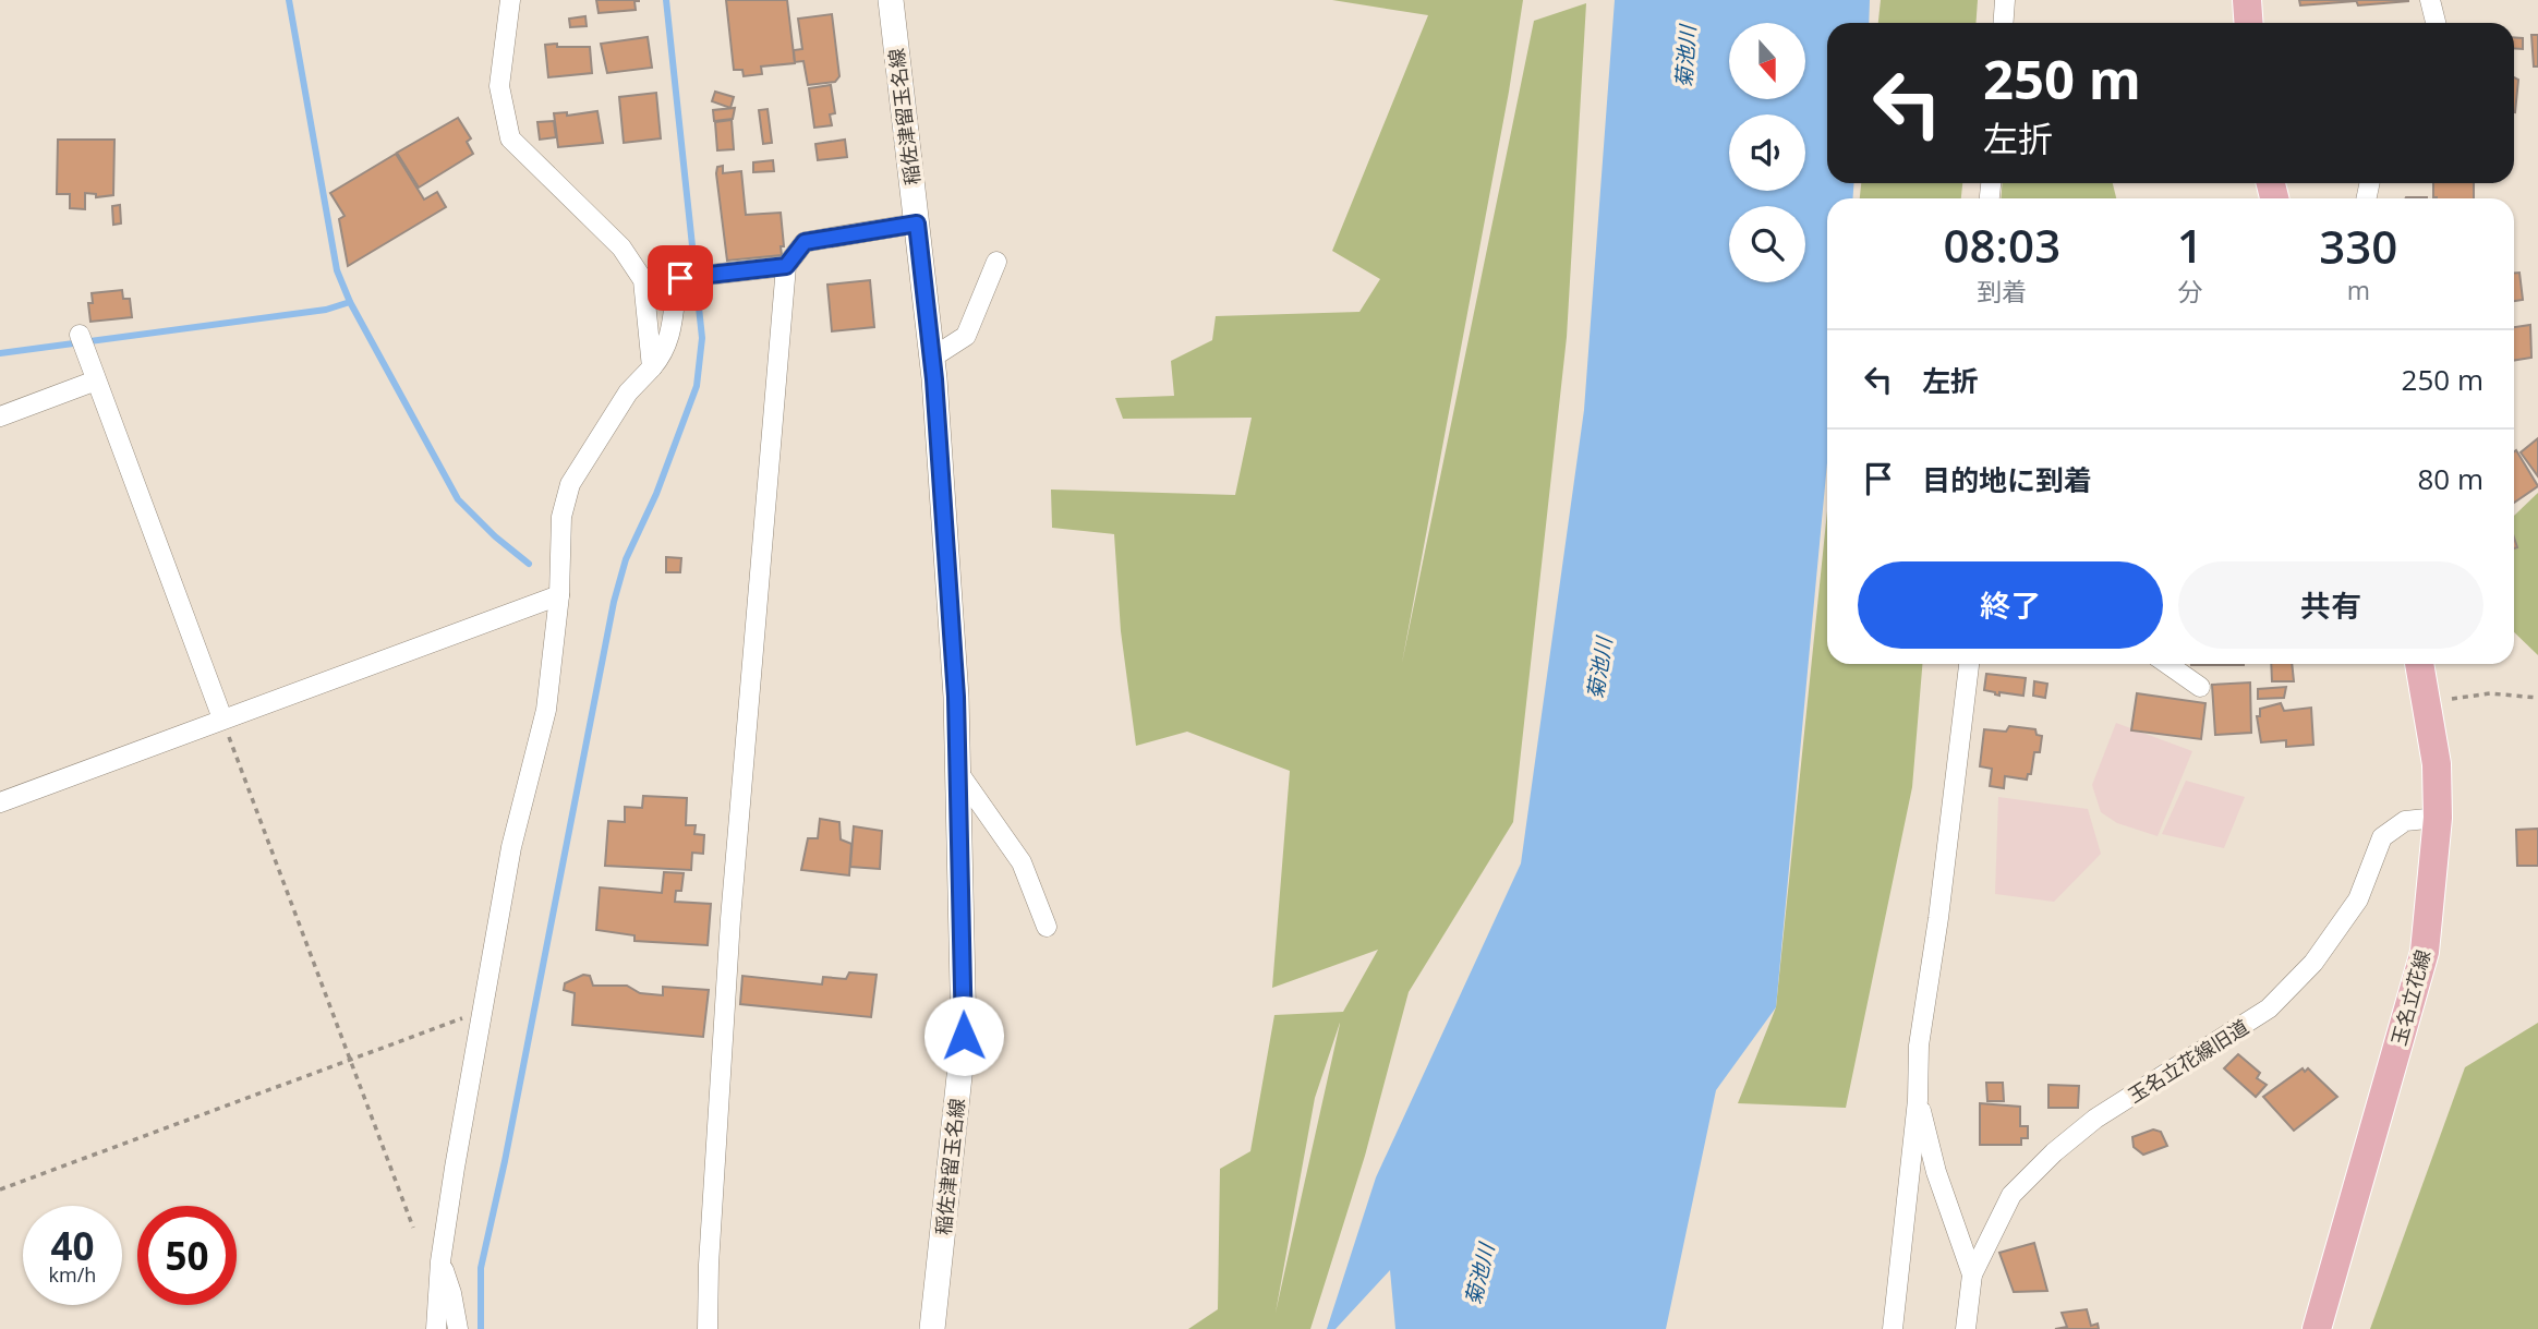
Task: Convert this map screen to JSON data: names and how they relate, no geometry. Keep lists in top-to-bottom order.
{
  "streets": {
    "main road": ["稲佐津留玉名線", "玉名立花線"],
    "street": ["玉名立花線旧道"]
  },
  "crossings": [
    ["玉名立花線", "玉名立花線旧道"]
  ],
  "water": ["菊池川"],
  "north": "bottom",
  "page": {
    "turn": ["250 m", "左折"],
    "eta": [
      "08:03",
      "到着",
      "1",
      "分",
      "330",
      "m"
    ],
    "list": [
      {
        "name": "左折",
        "value": "250 m"
      },
      {
        "name": "目的地に到着",
        "value": "80 m"
      }
    ],
    "buttons": ["終了", "共有"],
    "speed": "40 km/h",
    "limit": "50"
  }
}
